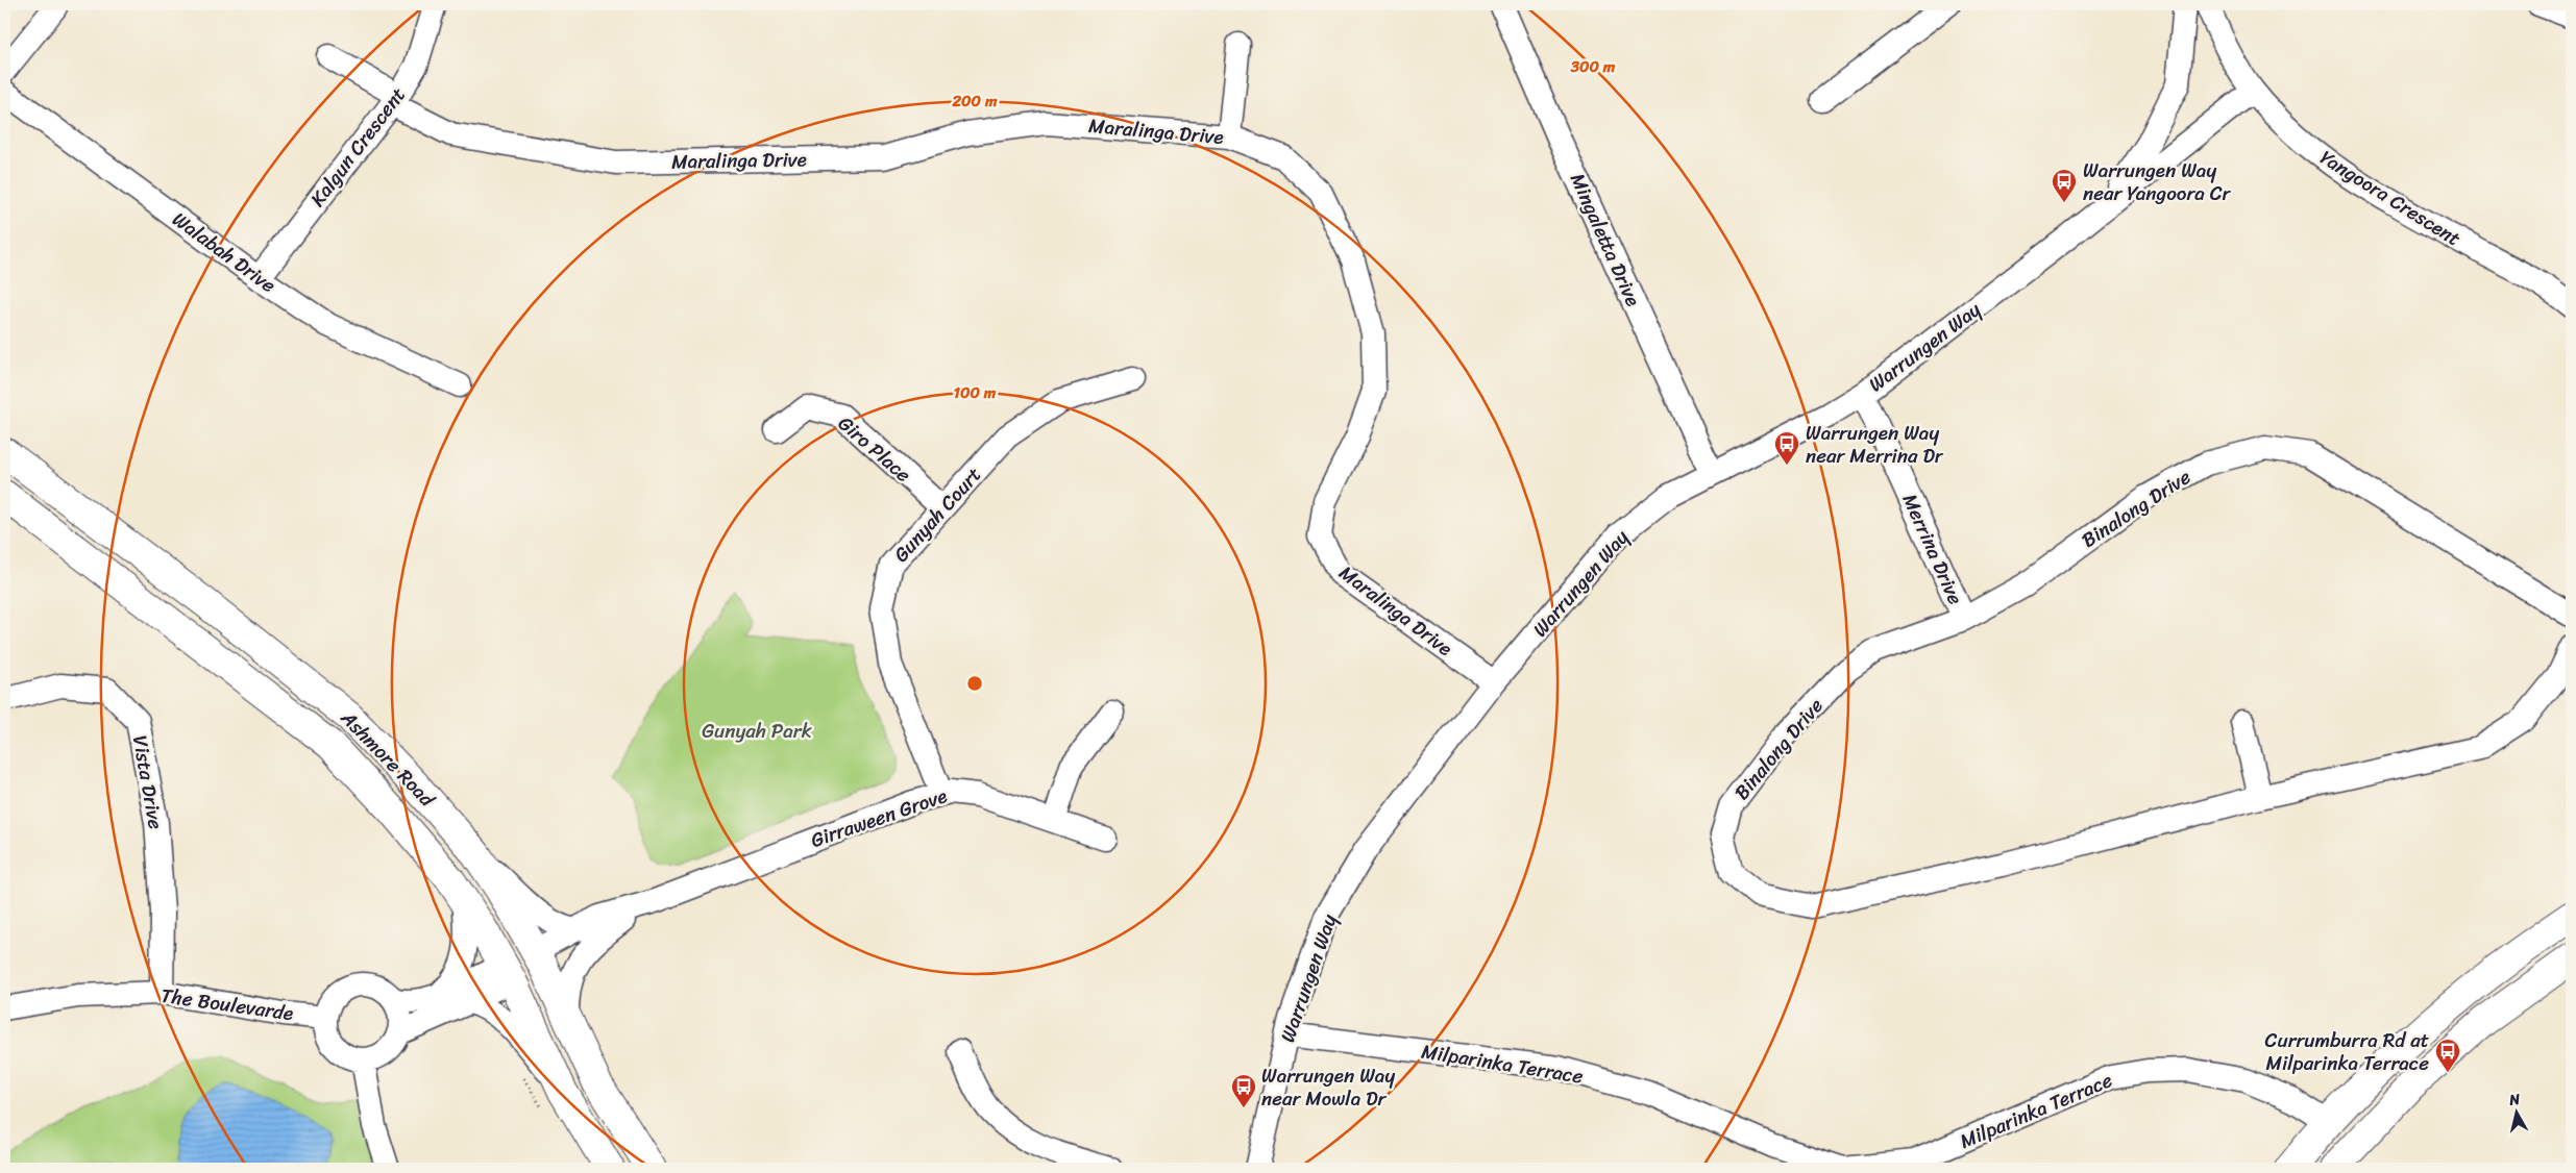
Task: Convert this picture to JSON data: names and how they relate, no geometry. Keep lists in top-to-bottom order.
{
  "streets": {
    "main road": ["Ashmore Road"],
    "street": [
      "Maralinga Drive",
      "Kalgun Crescent",
      "Yangoora Crescent",
      "Mingaletta Drive",
      "Walabah Drive",
      "Warrungen Way",
      "Giro Place",
      "Binalong Drive",
      "Gunyah Court",
      "Merrina Drive",
      "Vista Drive",
      "Girraween Grove",
      "The Boulevarde",
      "Milparinka Terrace"
    ]
  },
  "crossings": [
    ["Maralinga Drive", "Kalgun Crescent"],
    ["Maralinga Drive", "Warrungen Way"],
    ["Kalgun Crescent", "Walabah Drive"],
    ["Yangoora Crescent", "Warrungen Way"],
    ["Mingaletta Drive", "Warrungen Way"],
    ["Warrungen Way", "Merrina Drive"],
    ["Warrungen Way", "Milparinka Terrace"],
    ["Giro Place", "Gunyah Court"],
    ["Binalong Drive", "Merrina Drive"],
    ["Gunyah Court", "Girraween Grove"],
    ["Ashmore Road", "Girraween Grove"],
    ["Vista Drive", "The Boulevarde"]
  ],
  "parks": ["Gunyah Park"],
  "places": {
    "bus stop": [
      "Warrungen Way near Yangoora Cr",
      "Warrungen Way near Merrina Dr",
      "Currumburra Rd at Milparinka Terrace",
      "Warrungen Way near Mowla Dr"
    ]
  },
  "north": "top",
  "rings": ["300 m", "200 m", "100 m"]
}
